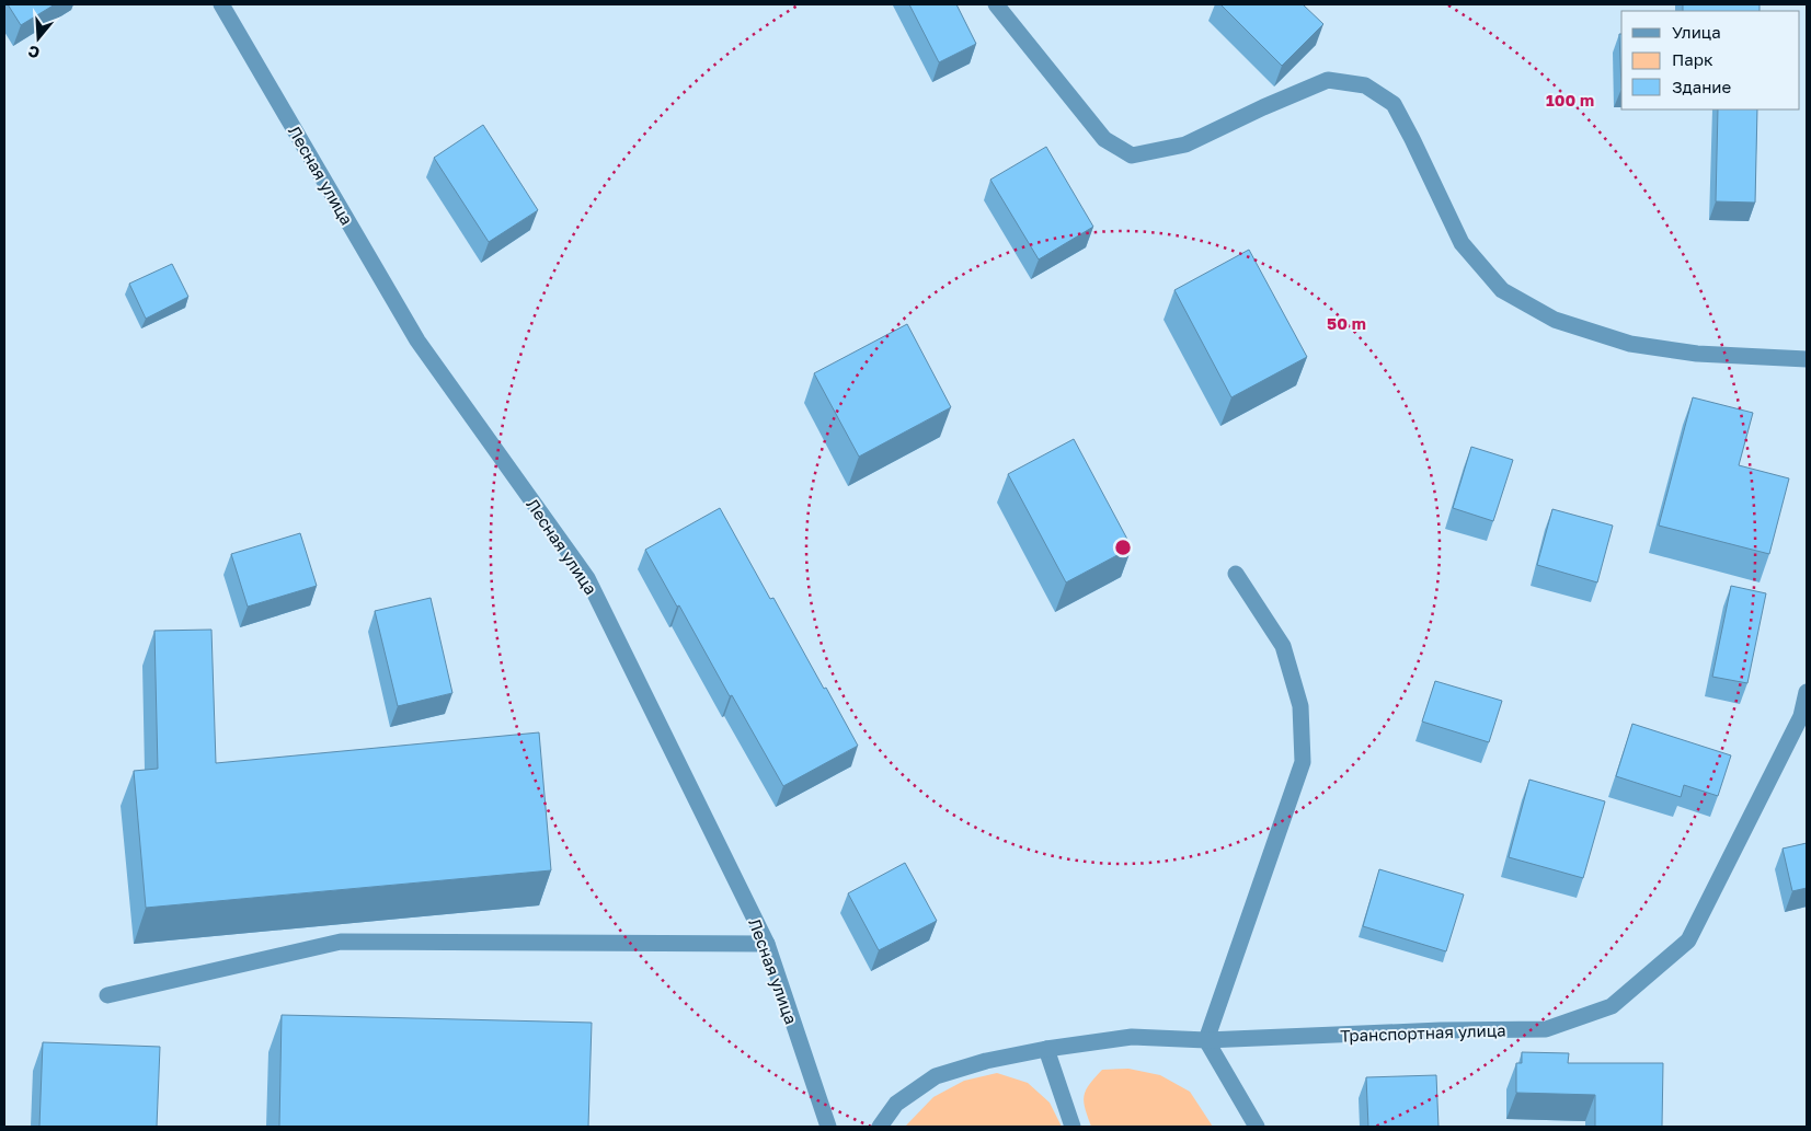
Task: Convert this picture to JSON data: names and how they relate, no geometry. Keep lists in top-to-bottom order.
{
  "streets": {
    "street": ["Лесная улица", "Транспортная улица"]
  },
  "legend": ["Улица", "Парк", "Здание"],
  "north": "bottom",
  "rings": ["100 m", "50 m"]
}
